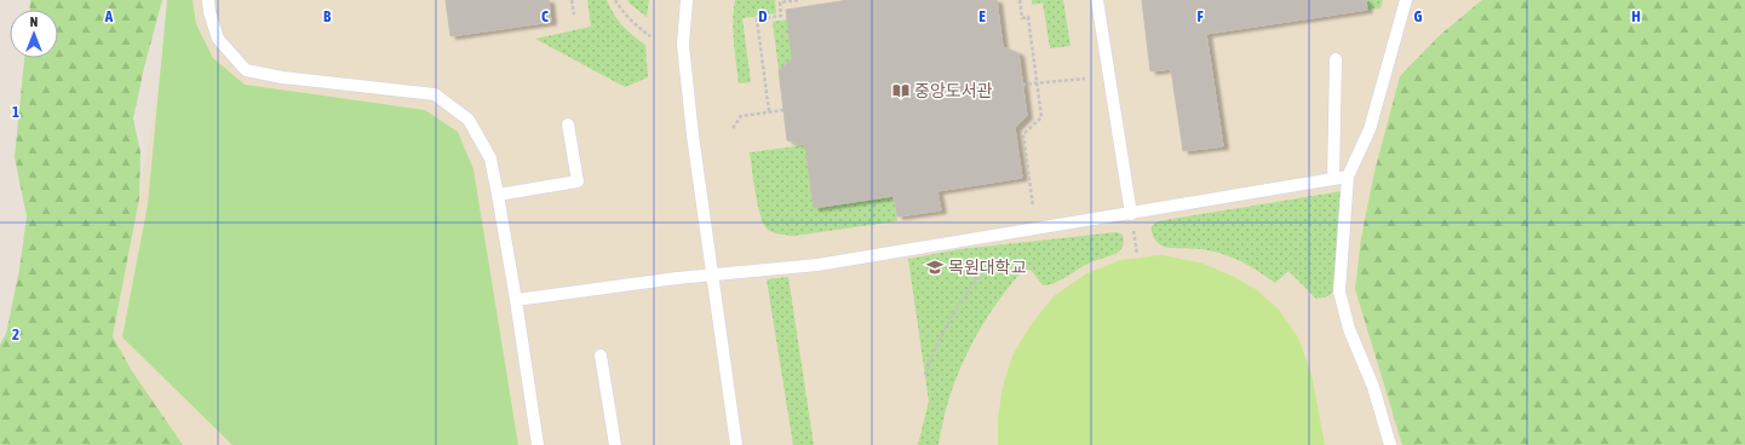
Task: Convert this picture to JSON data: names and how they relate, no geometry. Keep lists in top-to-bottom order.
{
  "places": {
    "library": ["중앙도서관"],
    "school or university": ["목원대학교"]
  },
  "north": "top",
  "grid": {
    "columns": [
      "A",
      "B",
      "C",
      "D",
      "E",
      "F",
      "G",
      "H"
    ],
    "rows": ["1", "2"]
  }
}
